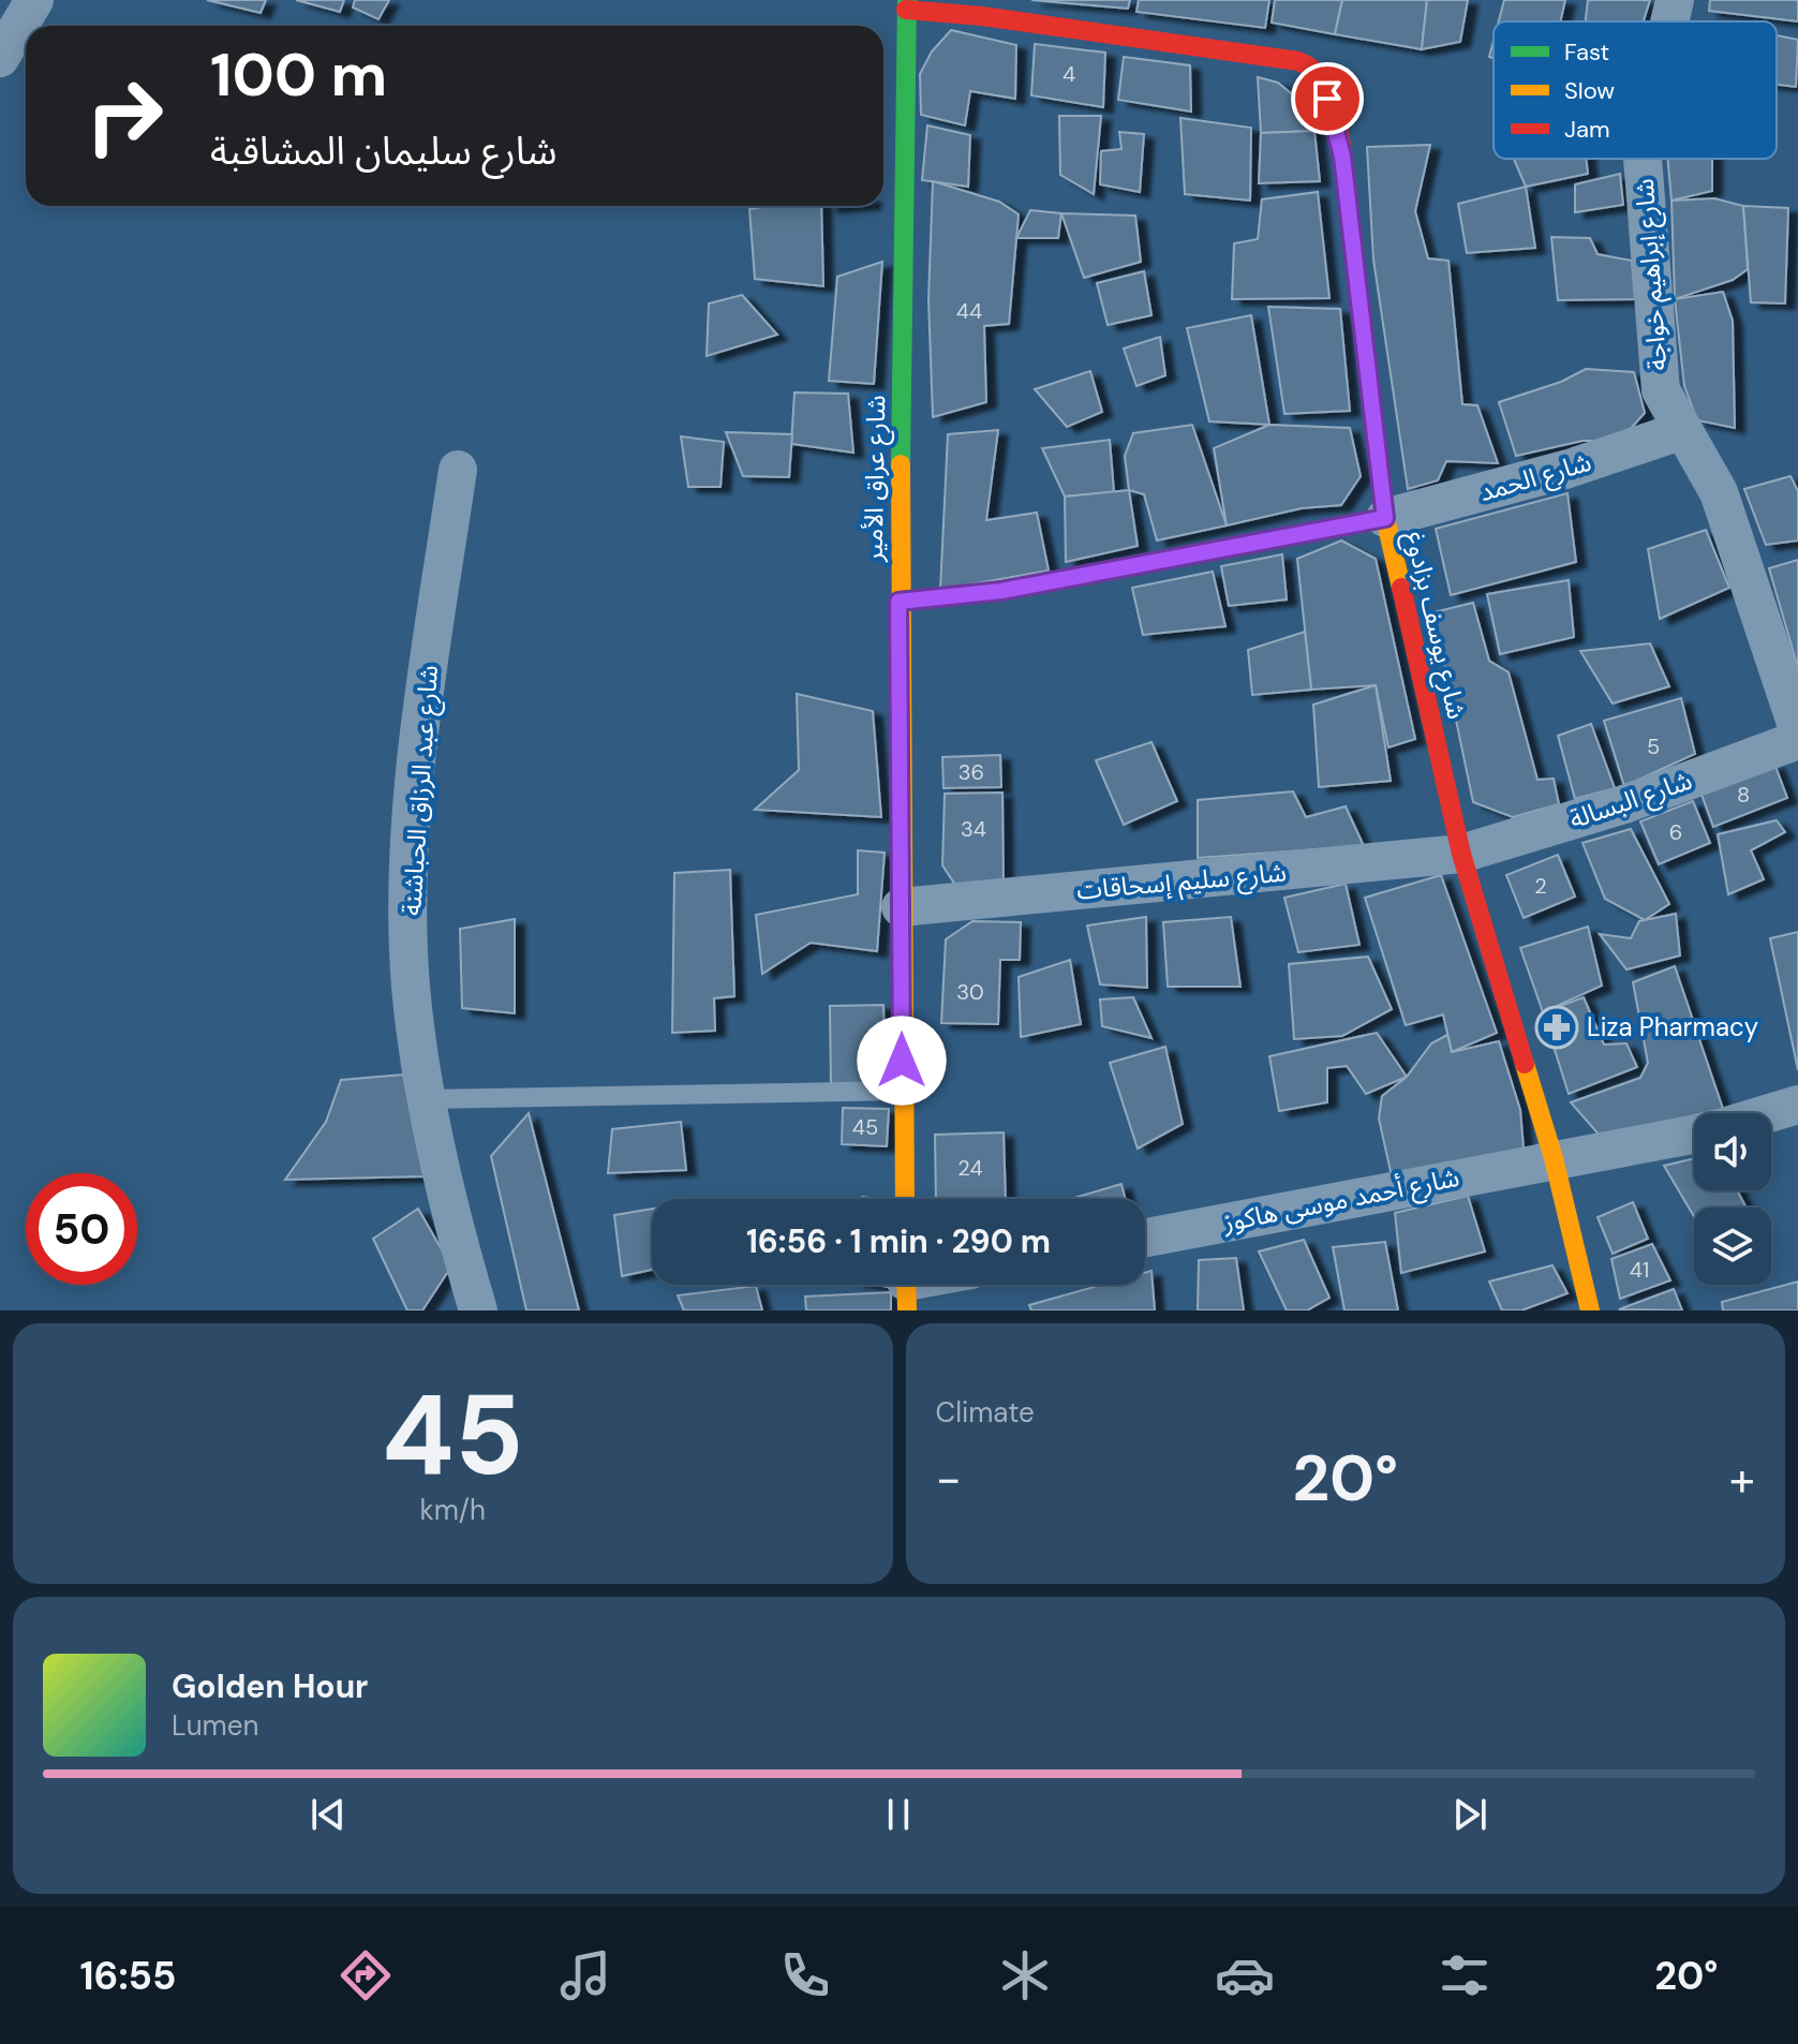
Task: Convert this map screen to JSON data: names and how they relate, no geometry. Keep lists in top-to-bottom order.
{
  "streets": {
    "main road": ["شارع عراق الأمير", "شارع يوسف بزادوغ"],
    "street": [
      "شارع إبراهيم خواجة",
      "شارع الحمد",
      "شارع عبد الرزاق الحباشنة",
      "شارع البسالة",
      "شارع سليم إسحاقات",
      "شارع أحمد موسى هاكوز"
    ]
  },
  "crossings": [
    ["شارع إبراهيم خواجة", "شارع الحمد"],
    ["شارع الحمد", "شارع يوسف بزادوغ"],
    ["شارع عراق الأمير", "شارع سليم إسحاقات"],
    ["شارع يوسف بزادوغ", "شارع البسالة"],
    ["شارع يوسف بزادوغ", "شارع سليم إسحاقات"],
    ["شارع يوسف بزادوغ", "شارع أحمد موسى هاكوز"],
    ["شارع البسالة", "شارع سليم إسحاقات"]
  ],
  "places": {
    "pharmacy": ["Liza Pharmacy"]
  },
  "house_numbers": [
    "4",
    "44",
    "5",
    "36",
    "8",
    "34",
    "6",
    "2",
    "30",
    "45",
    "24",
    "41"
  ],
  "legend": ["Fast", "Slow", "Jam"],
  "page": {
    "turn": ["100 m", "شارع سليمان المشاقبة"],
    "limit": "50",
    "trip": "16:56 · 1 min · 290 m",
    "tile": [
      ["45", "km/h"],
      "Climate"
    ],
    "heat": ["−", "20°", "+"],
    "song": ["Golden Hour", "Lumen"],
    "tabs": ["16:55", "20°"]
  }
}
